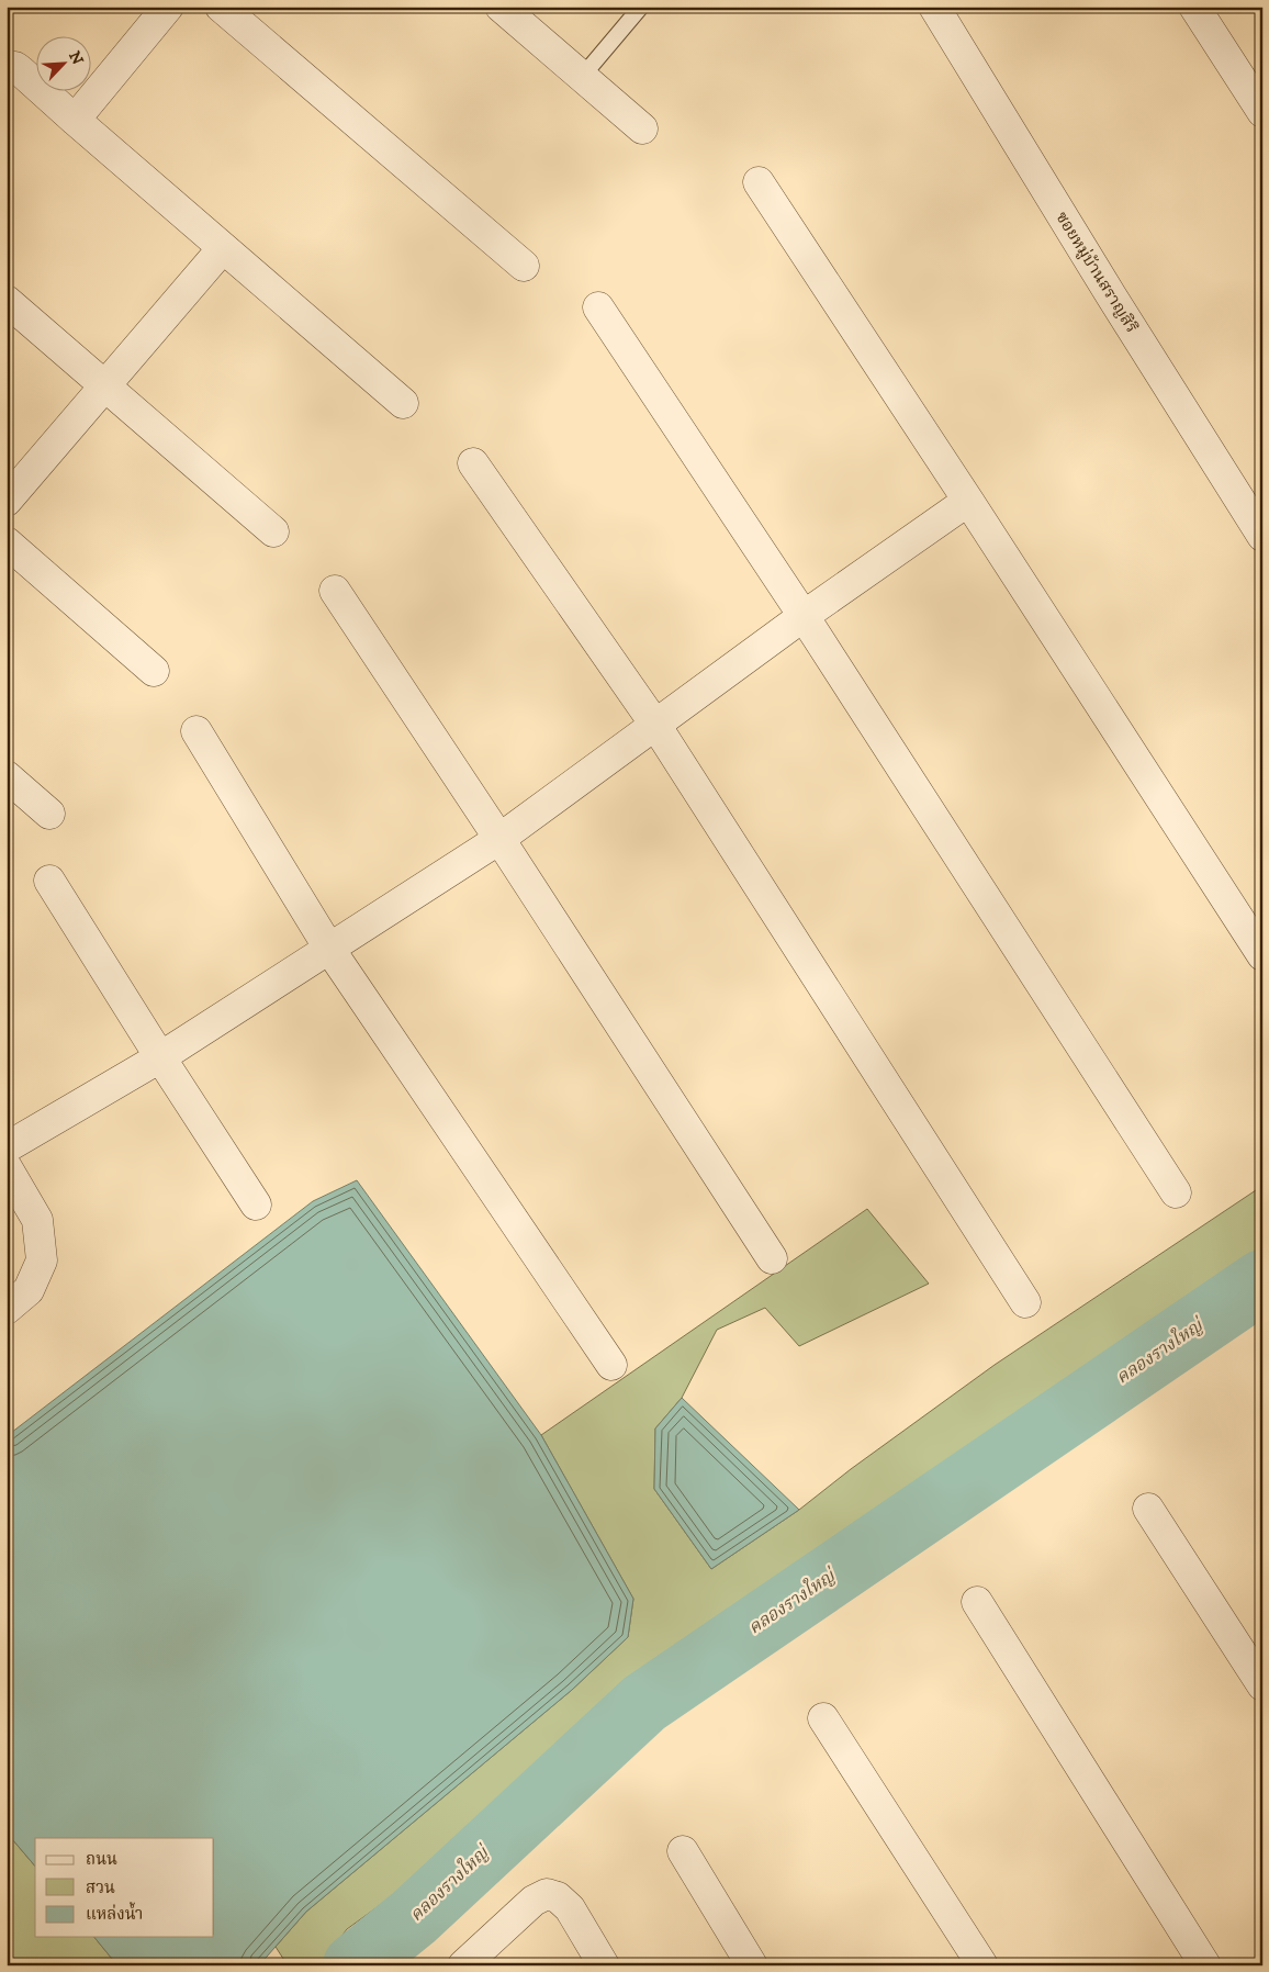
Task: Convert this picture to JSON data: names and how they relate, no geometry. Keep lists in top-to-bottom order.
{
  "streets": {
    "street": ["ซอยหมู่บ้านสราญสิริ"]
  },
  "water": ["คลองรางใหญ่"],
  "legend": ["ถนน", "สวน", "แหล่งน้ำ"],
  "north": "top right"
}
